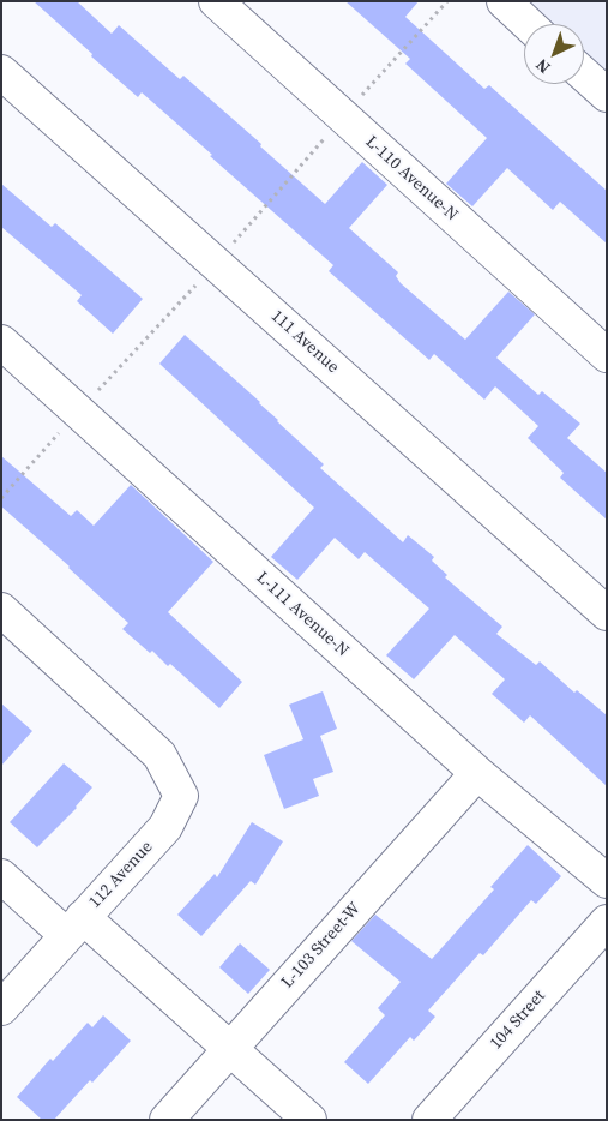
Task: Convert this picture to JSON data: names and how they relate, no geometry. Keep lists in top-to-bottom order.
{
  "streets": {
    "street": [
      "L-110 Avenue-N",
      "111 Avenue",
      "L-111 Avenue-N",
      "112 Avenue",
      "L-103 Street-W",
      "104 Street"
    ]
  },
  "crossings": [
    ["L-111 Avenue-N", "L-103 Street-W"],
    ["112 Avenue", "L-103 Street-W"]
  ],
  "north": "bottom left"
}
